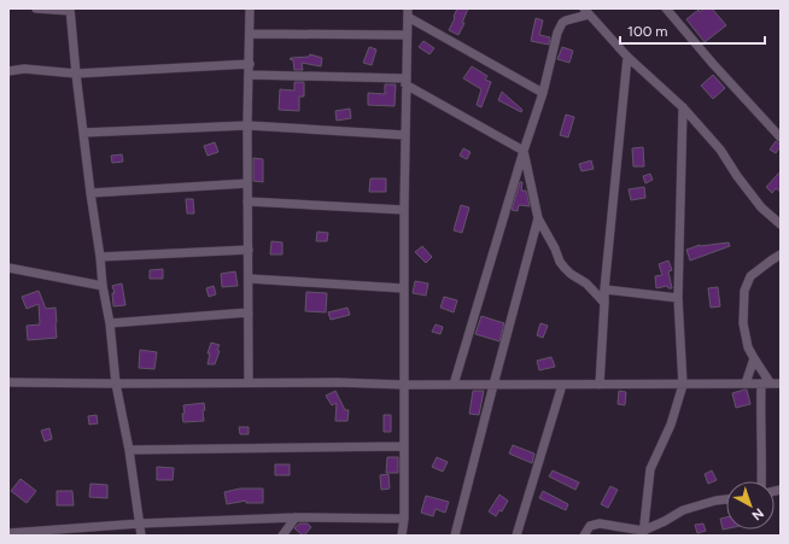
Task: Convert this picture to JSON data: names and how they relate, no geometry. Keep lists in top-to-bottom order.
{
  "scale_bar": "100 m",
  "north": "bottom right"
}
